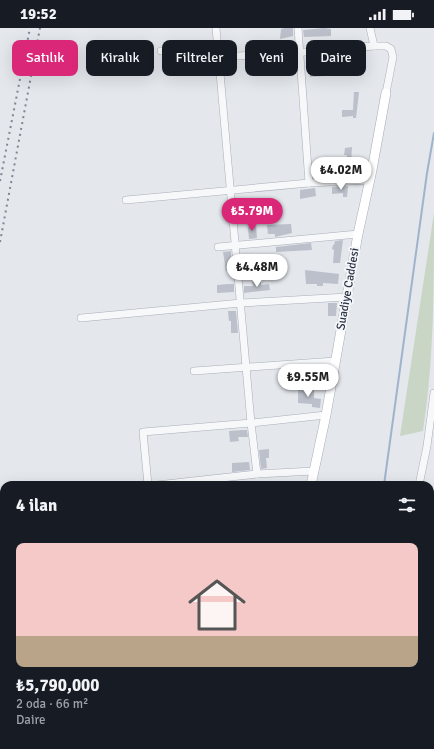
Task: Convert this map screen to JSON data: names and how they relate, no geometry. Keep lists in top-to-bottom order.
{
  "streets": {
    "main road": ["Suadiye Caddesi"]
  },
  "page": {
    "status": "19:52",
    "chip": [
      "Satılık",
      "Kiralık",
      "Filtreler",
      "Yeni",
      "Daire"
    ],
    "price": [
      "₺4.02M",
      "₺5.79M",
      "₺4.48M",
      "₺9.55M"
    ],
    "heading": "4 ilan",
    "list": [
      {
        "name": "₺5,790,000",
        "note": "2 oda · 66 m² · Daire"
      }
    ]
  }
}
